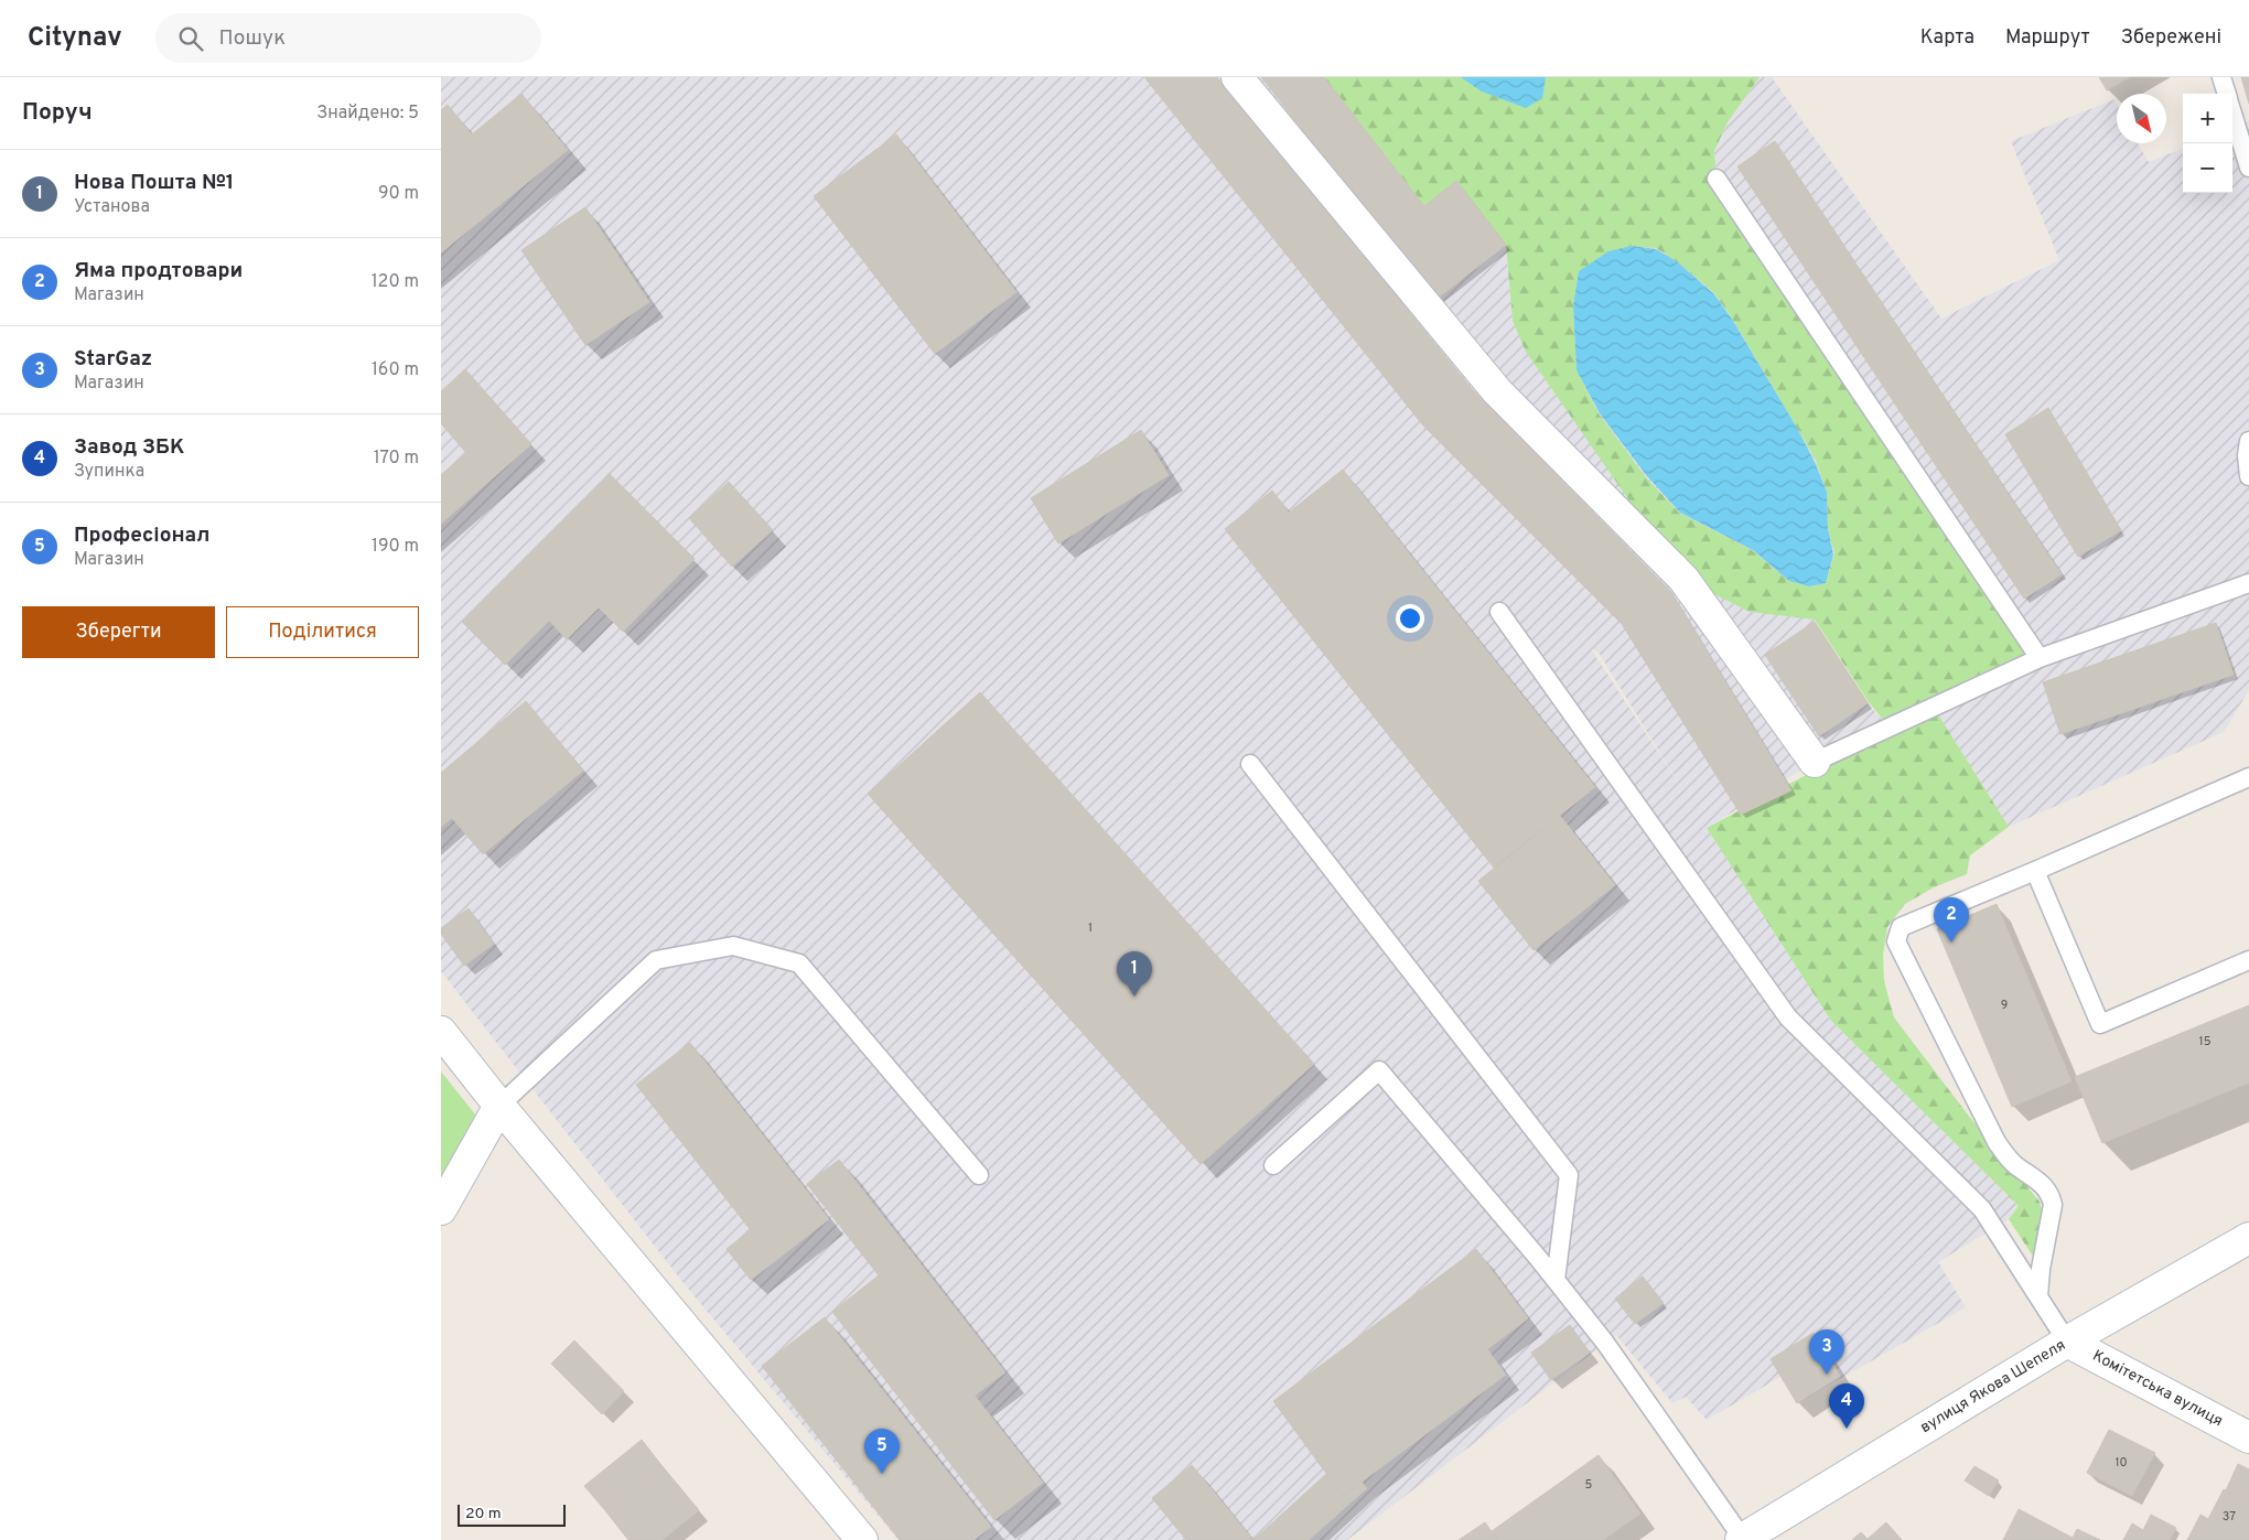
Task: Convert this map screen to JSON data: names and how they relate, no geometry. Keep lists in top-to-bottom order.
{
  "streets": {
    "street": ["вулиця Якова Шепеля", "Комітетська вулиця"]
  },
  "crossings": [
    ["вулиця Якова Шепеля", "Комітетська вулиця"]
  ],
  "house_numbers": [
    "1",
    "9",
    "15",
    "10",
    "5",
    "37"
  ],
  "scale_bar": "20 m",
  "north": "bottom right",
  "page": {
    "header": "Citynav",
    "search": "Пошук",
    "nav": ["Карта", "Маршрут", "Збережені"],
    "heading": ["Поруч", "Знайдено: 5"],
    "map_buttons": ["+", "−"],
    "list": [
      {
        "mark": "1",
        "name": "Нова Пошта №1",
        "note": "Установа",
        "value": "90 m"
      },
      {
        "mark": "2",
        "name": "Яма продтовари",
        "note": "Магазин",
        "value": "120 m"
      },
      {
        "mark": "3",
        "name": "StarGaz",
        "note": "Магазин",
        "value": "160 m"
      },
      {
        "mark": "4",
        "name": "Завод ЗБК",
        "note": "Зупинка",
        "value": "170 m"
      },
      {
        "mark": "5",
        "name": "Професіонал",
        "note": "Магазин",
        "value": "190 m"
      }
    ],
    "buttons": ["Зберегти", "Поділитися"],
    "pins": [
      "2",
      "1",
      "3",
      "4",
      "5"
    ],
    "scale": "20 m"
  }
}
